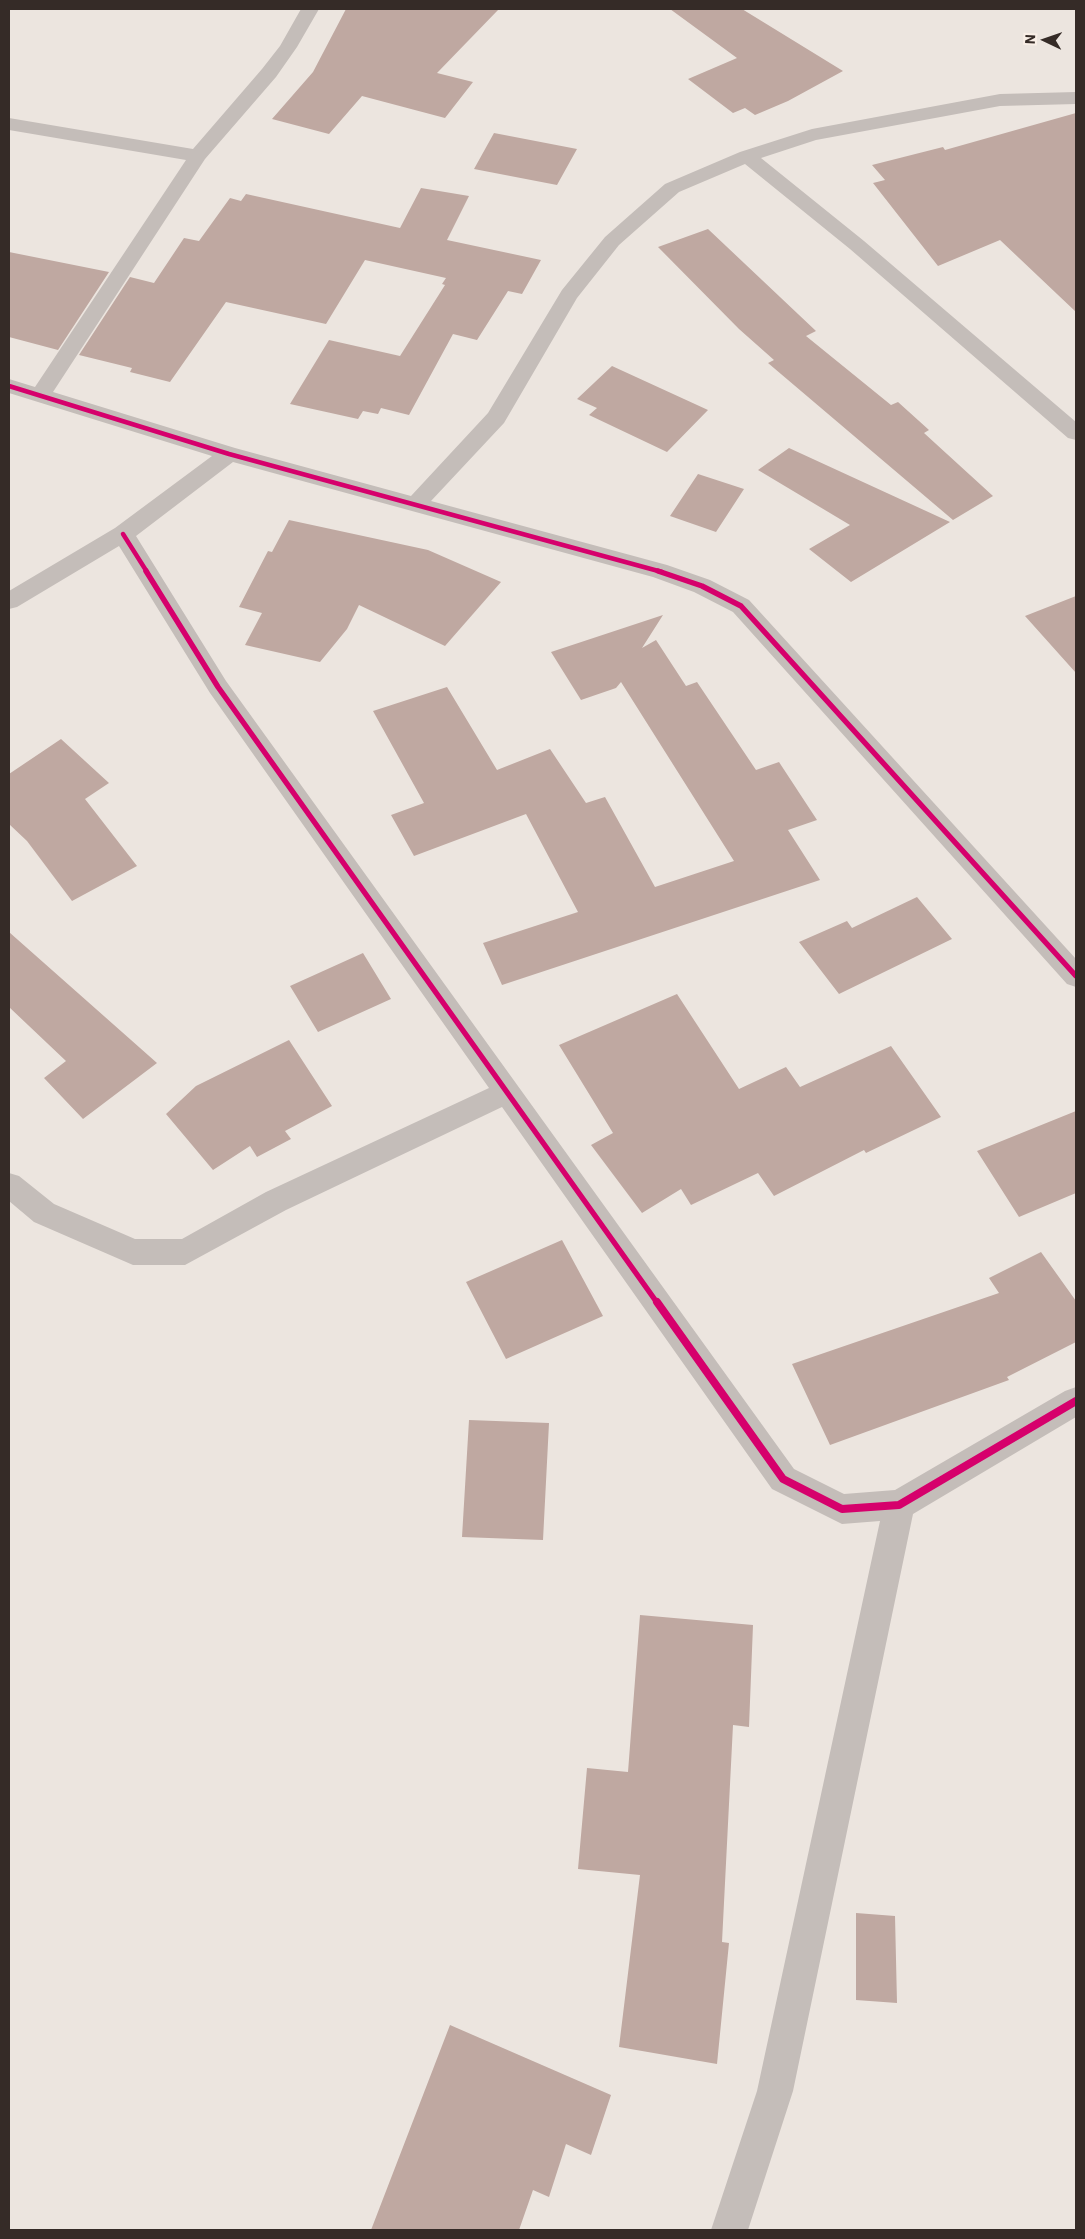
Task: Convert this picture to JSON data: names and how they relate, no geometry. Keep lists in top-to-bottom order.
{
  "north": "left"
}
